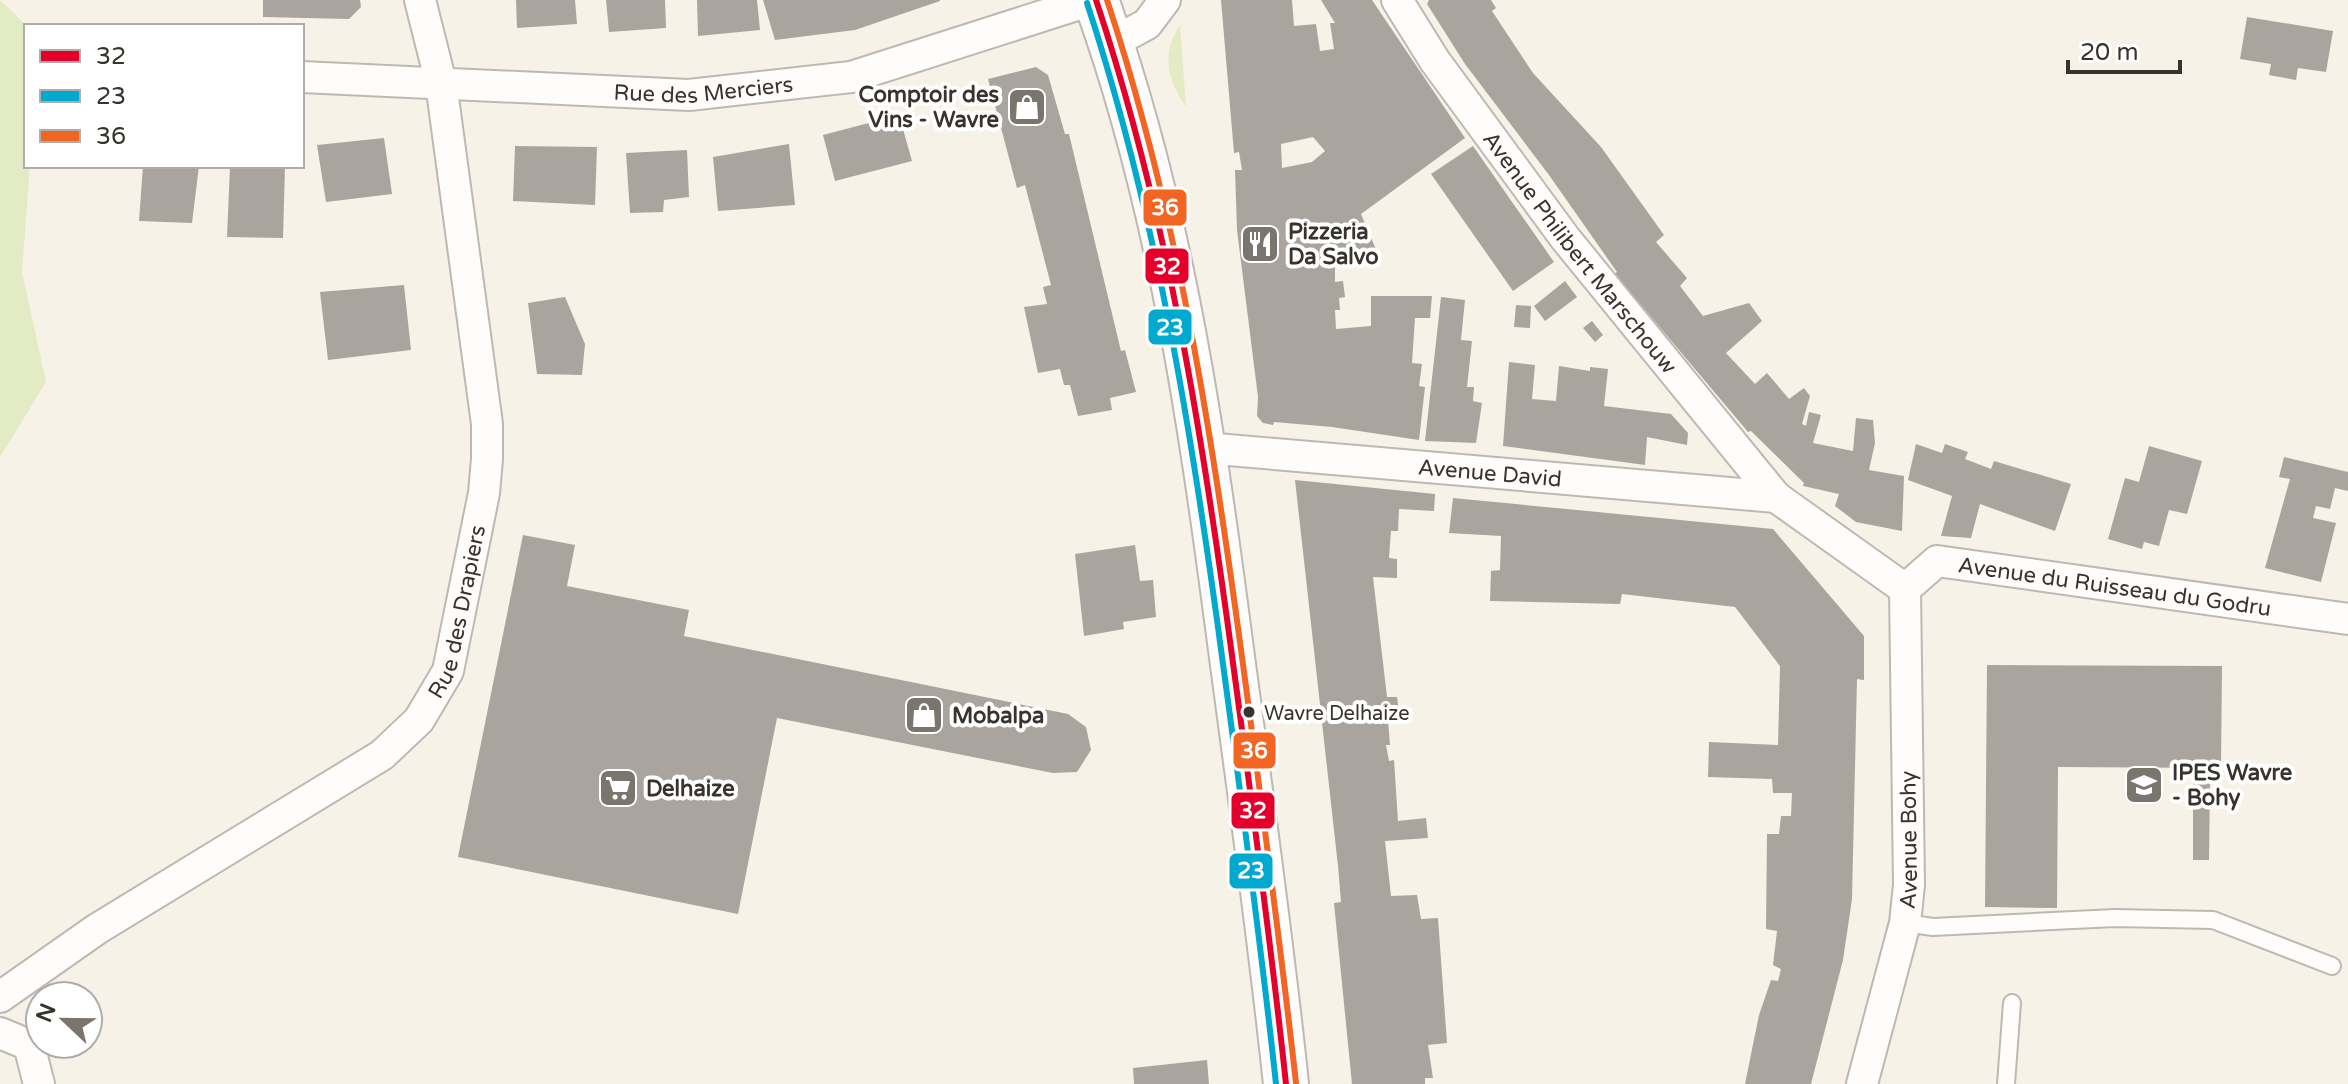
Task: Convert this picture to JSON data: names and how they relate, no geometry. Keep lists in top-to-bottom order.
{
  "streets": {
    "street": [
      "Rue des Merciers",
      "Avenue Philibert Marschouw",
      "Avenue David",
      "Avenue du Ruisseau du Godru",
      "Rue des Drapiers",
      "Avenue Bohy"
    ]
  },
  "crossings": [
    ["Rue des Merciers", "Rue des Drapiers"],
    ["Avenue Philibert Marschouw", "Avenue David"],
    ["Avenue du Ruisseau du Godru", "Avenue Bohy"]
  ],
  "places": {
    "shop": ["Comptoir des Vins - Wavre", "Mobalpa"],
    "restaurant": ["Pizzeria Da Salvo"],
    "other": ["Wavre Delhaize"],
    "school or university": ["IPES Wavre - Bohy"],
    "supermarket": ["Delhaize"]
  },
  "lines": ["transit line 32", "transit line 36", "transit line 23"],
  "legend": ["32", "23", "36"],
  "scale_bar": "20 m",
  "north": "left"
}
